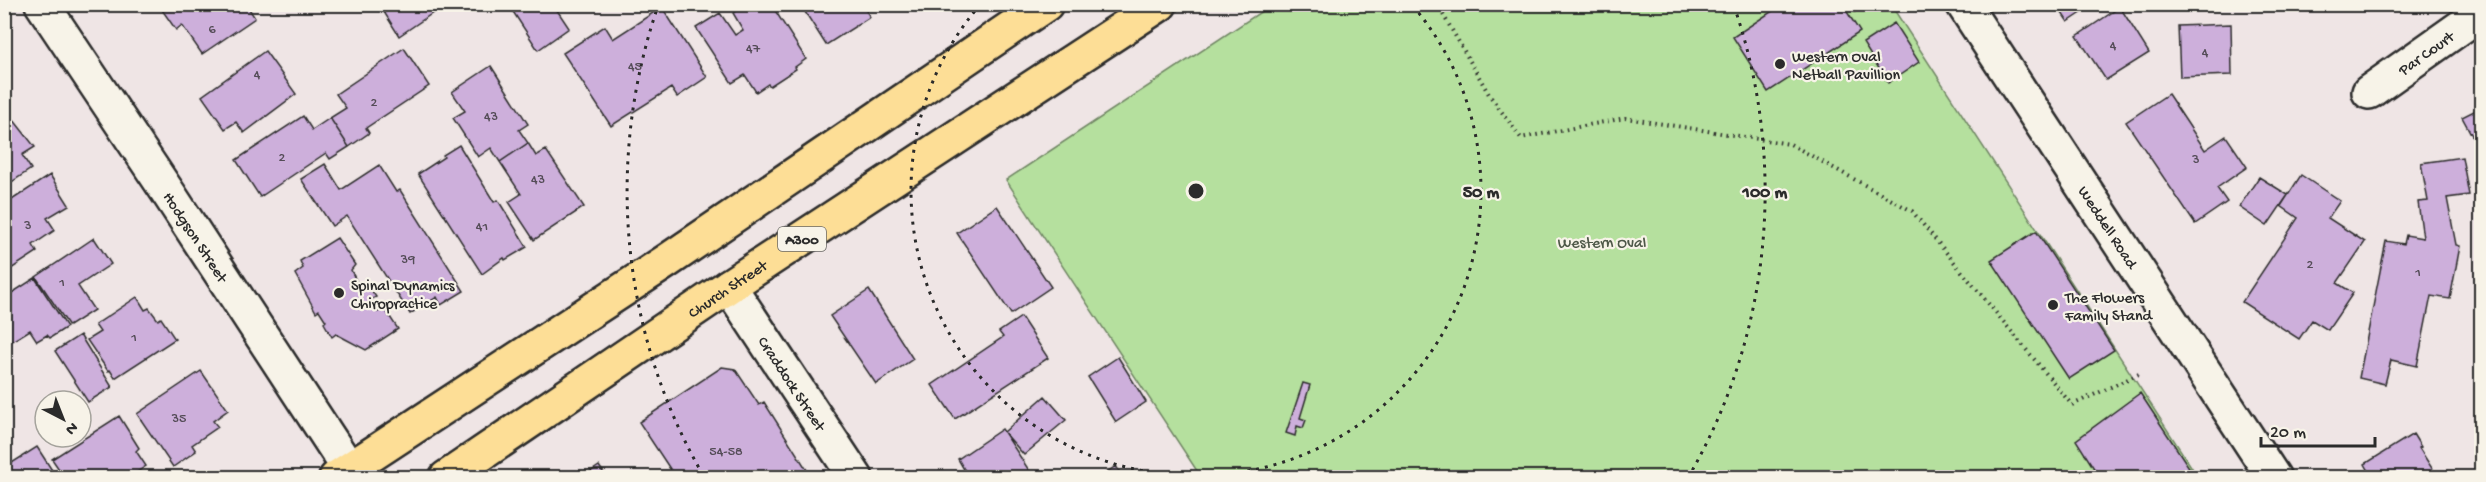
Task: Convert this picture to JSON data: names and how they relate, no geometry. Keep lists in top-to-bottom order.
{
  "streets": {
    "highway": ["A300", "Church Street"],
    "street": [
      "Par Court",
      "Weddell Road",
      "Hodgson Street",
      "Craddock Street"
    ]
  },
  "crossings": [
    ["Church Street", "Craddock Street"]
  ],
  "parks": ["Western Oval"],
  "places": ["Western Oval Netball Pavillion", "Spinal Dynamics Chiropractice", "The Flowers Family Stand"],
  "house_numbers": [
    "6",
    "4",
    "47",
    "4",
    "45",
    "4",
    "2",
    "43",
    "2",
    "3",
    "43",
    "3",
    "41",
    "39",
    "2",
    "1",
    "1",
    "1",
    "35",
    "54-58"
  ],
  "scale_bar": "20 m",
  "north": "bottom right",
  "rings": ["50 m", "100 m"]
}
